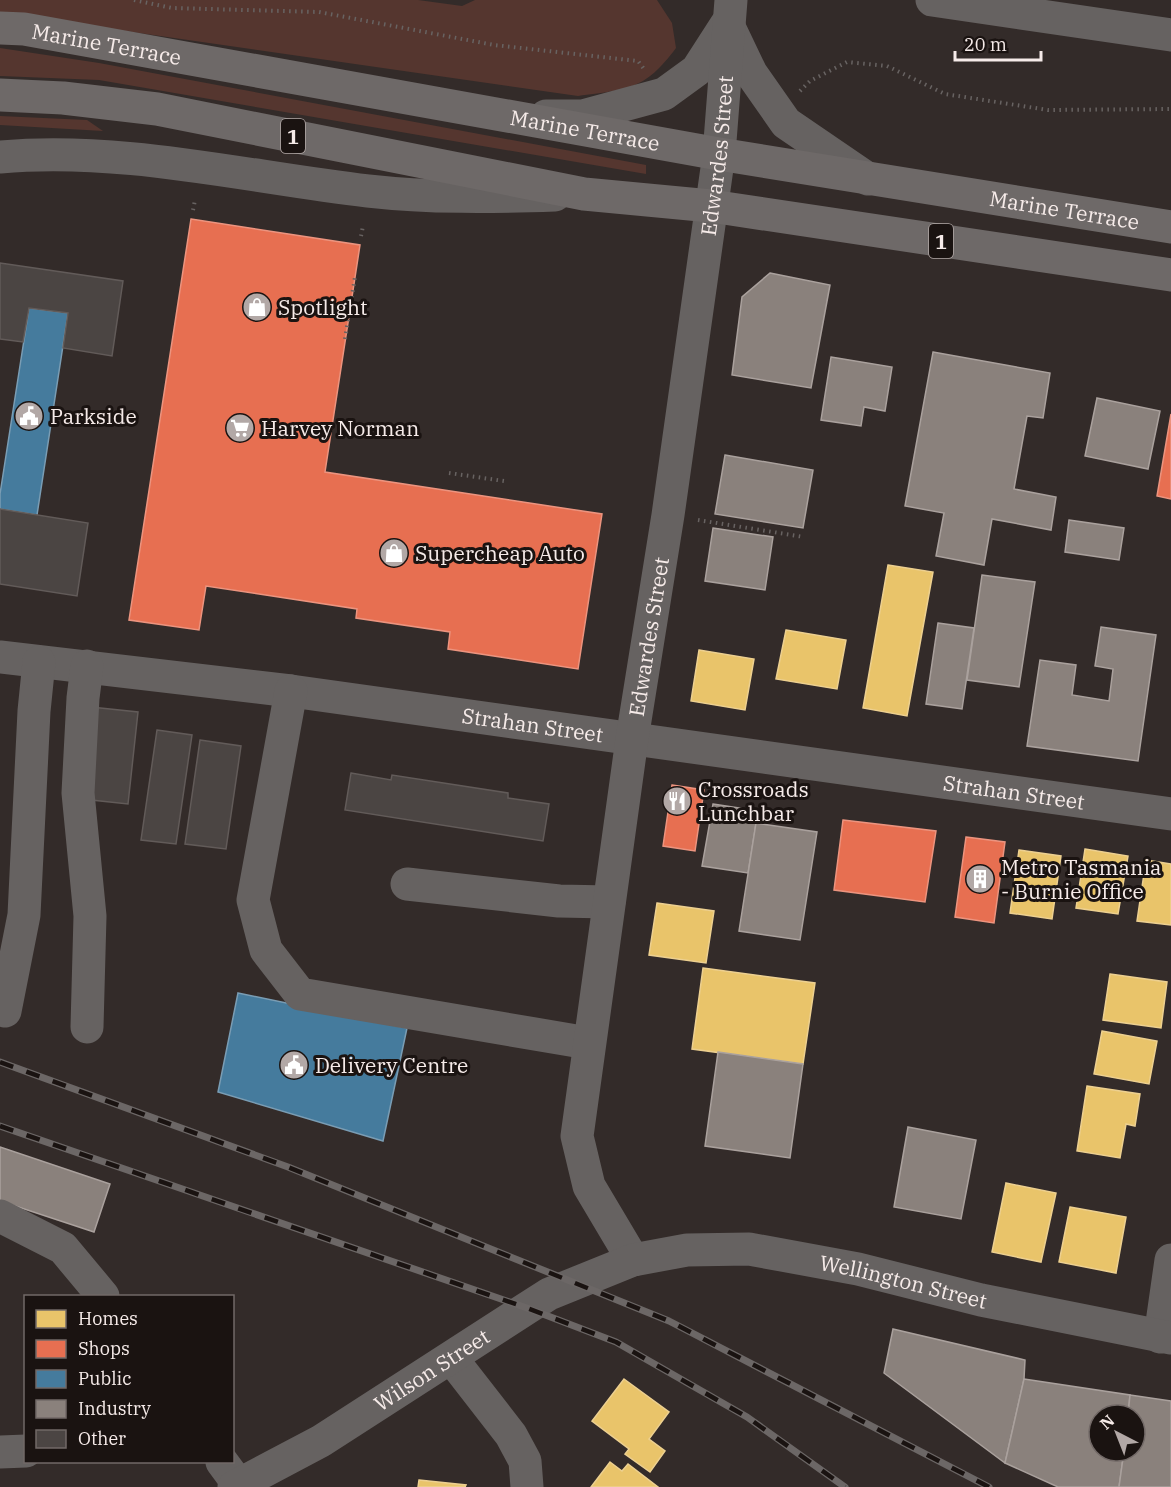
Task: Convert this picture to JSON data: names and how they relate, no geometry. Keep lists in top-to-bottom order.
{
  "streets": {
    "highway": ["Marine Terrace", "1"],
    "street": [
      "Edwardes Street",
      "Strahan Street",
      "Wellington Street",
      "Wilson Street"
    ]
  },
  "crossings": [
    ["Marine Terrace", "Edwardes Street"],
    ["1", "Edwardes Street"],
    ["Edwardes Street", "Strahan Street"],
    ["Edwardes Street", "Wellington Street"],
    ["Edwardes Street", "Wilson Street"],
    ["Wellington Street", "Wilson Street"]
  ],
  "places": {
    "shop": ["Spotlight", "Supercheap Auto"],
    "public building": ["Parkside", "Delivery Centre"],
    "supermarket": ["Harvey Norman"],
    "restaurant": ["Crossroads Lunchbar"],
    "building": ["Metro Tasmania - Burnie Office"]
  },
  "legend": [
    "Homes",
    "Shops",
    "Public",
    "Industry",
    "Other"
  ],
  "scale_bar": "20 m",
  "north": "top left"
}
